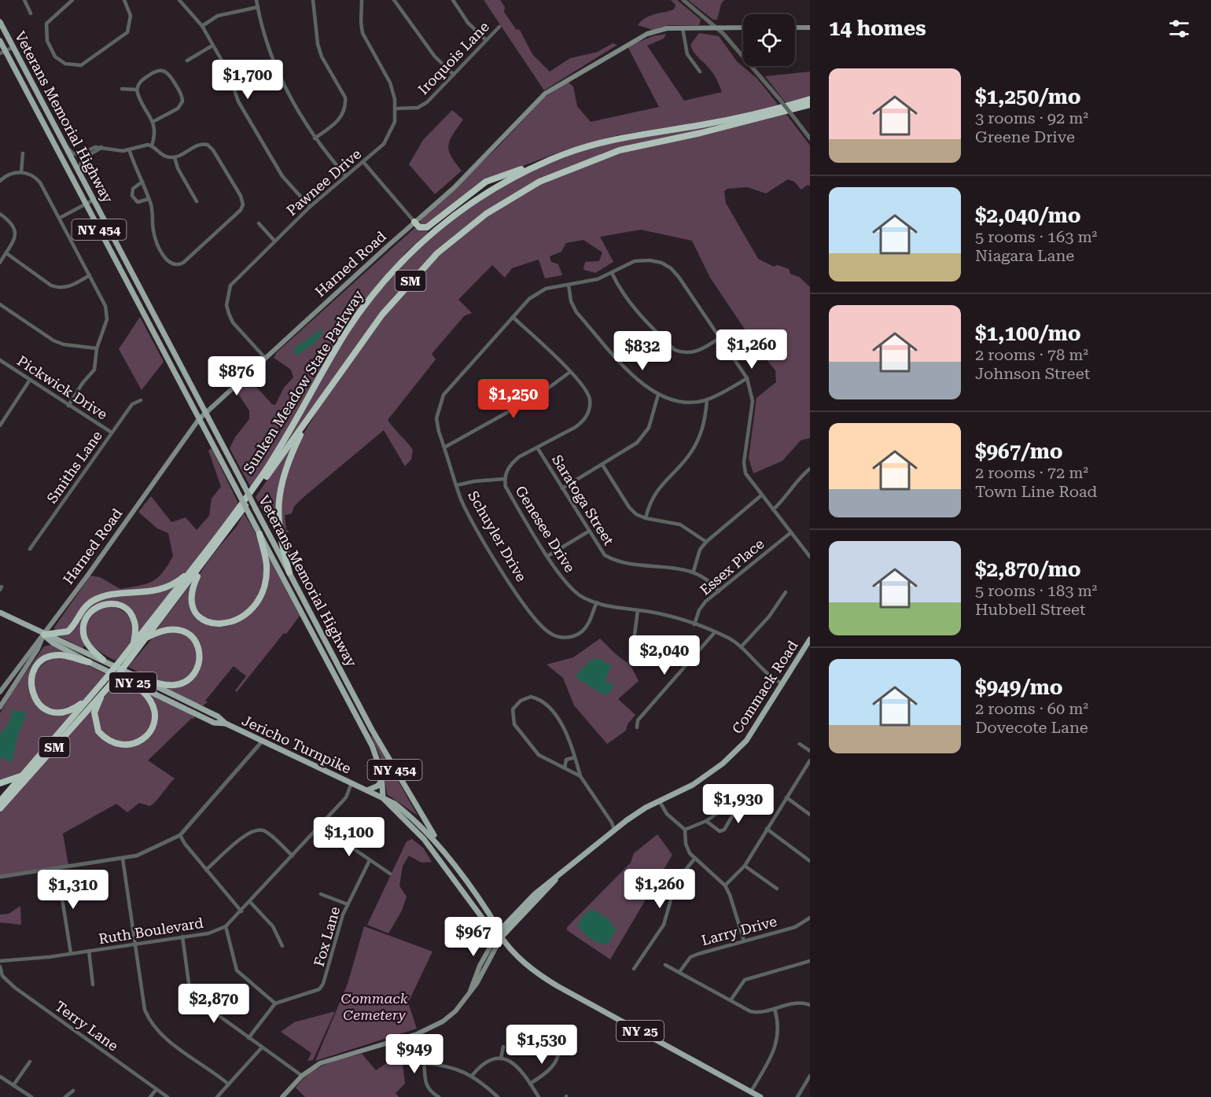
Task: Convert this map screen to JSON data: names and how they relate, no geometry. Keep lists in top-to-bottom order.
{
  "streets": {
    "highway": ["SM", "Sunken Meadow State Parkway"],
    "main road": [
      "Veterans Memorial Highway",
      "NY 454",
      "Harned Road",
      "NY 25",
      "Commack Road",
      "Jericho Turnpike"
    ],
    "street": [
      "Iroquois Lane",
      "Pawnee Drive",
      "Pickwick Drive",
      "Smiths Lane",
      "Saratoga Street",
      "Genesee Drive",
      "Schuyler Drive",
      "Essex Place",
      "Ruth Boulevard",
      "Larry Drive",
      "Fox Lane",
      "Terry Lane"
    ]
  },
  "crossings": [
    ["Iroquois Lane", "Pawnee Drive"],
    ["Veterans Memorial Highway", "Harned Road"],
    ["Veterans Memorial Highway", "Jericho Turnpike"],
    ["Pawnee Drive", "Harned Road"],
    ["Harned Road", "Jericho Turnpike"],
    ["Pickwick Drive", "Smiths Lane"],
    ["Saratoga Street", "Genesee Drive"],
    ["Saratoga Street", "Essex Place"],
    ["Genesee Drive", "Schuyler Drive"],
    ["Genesee Drive", "Essex Place"],
    ["Genesee Drive", "Commack Road"],
    ["Commack Road", "Jericho Turnpike"],
    ["Jericho Turnpike", "Ruth Boulevard"]
  ],
  "parks": ["Commack Cemetery"],
  "page": {
    "heading": "14 homes",
    "list": [
      {
        "name": "$1,250/mo",
        "note": "3 rooms · 92 m² · Greene Drive"
      },
      {
        "name": "$2,040/mo",
        "note": "5 rooms · 163 m² · Niagara Lane"
      },
      {
        "name": "$1,100/mo",
        "note": "2 rooms · 78 m² · Johnson Street"
      },
      {
        "name": "$967/mo",
        "note": "2 rooms · 72 m² · Town Line Road"
      },
      {
        "name": "$2,870/mo",
        "note": "5 rooms · 183 m² · Hubbell Street"
      },
      {
        "name": "$949/mo",
        "note": "2 rooms · 60 m² · Dovecote Lane"
      }
    ],
    "price": [
      "$1,700",
      "$1,260",
      "$832",
      "$876",
      "$1,250",
      "$2,040",
      "$1,930",
      "$1,100",
      "$1,260",
      "$1,310",
      "$967",
      "$2,870",
      "$1,530",
      "$949"
    ]
  }
}
